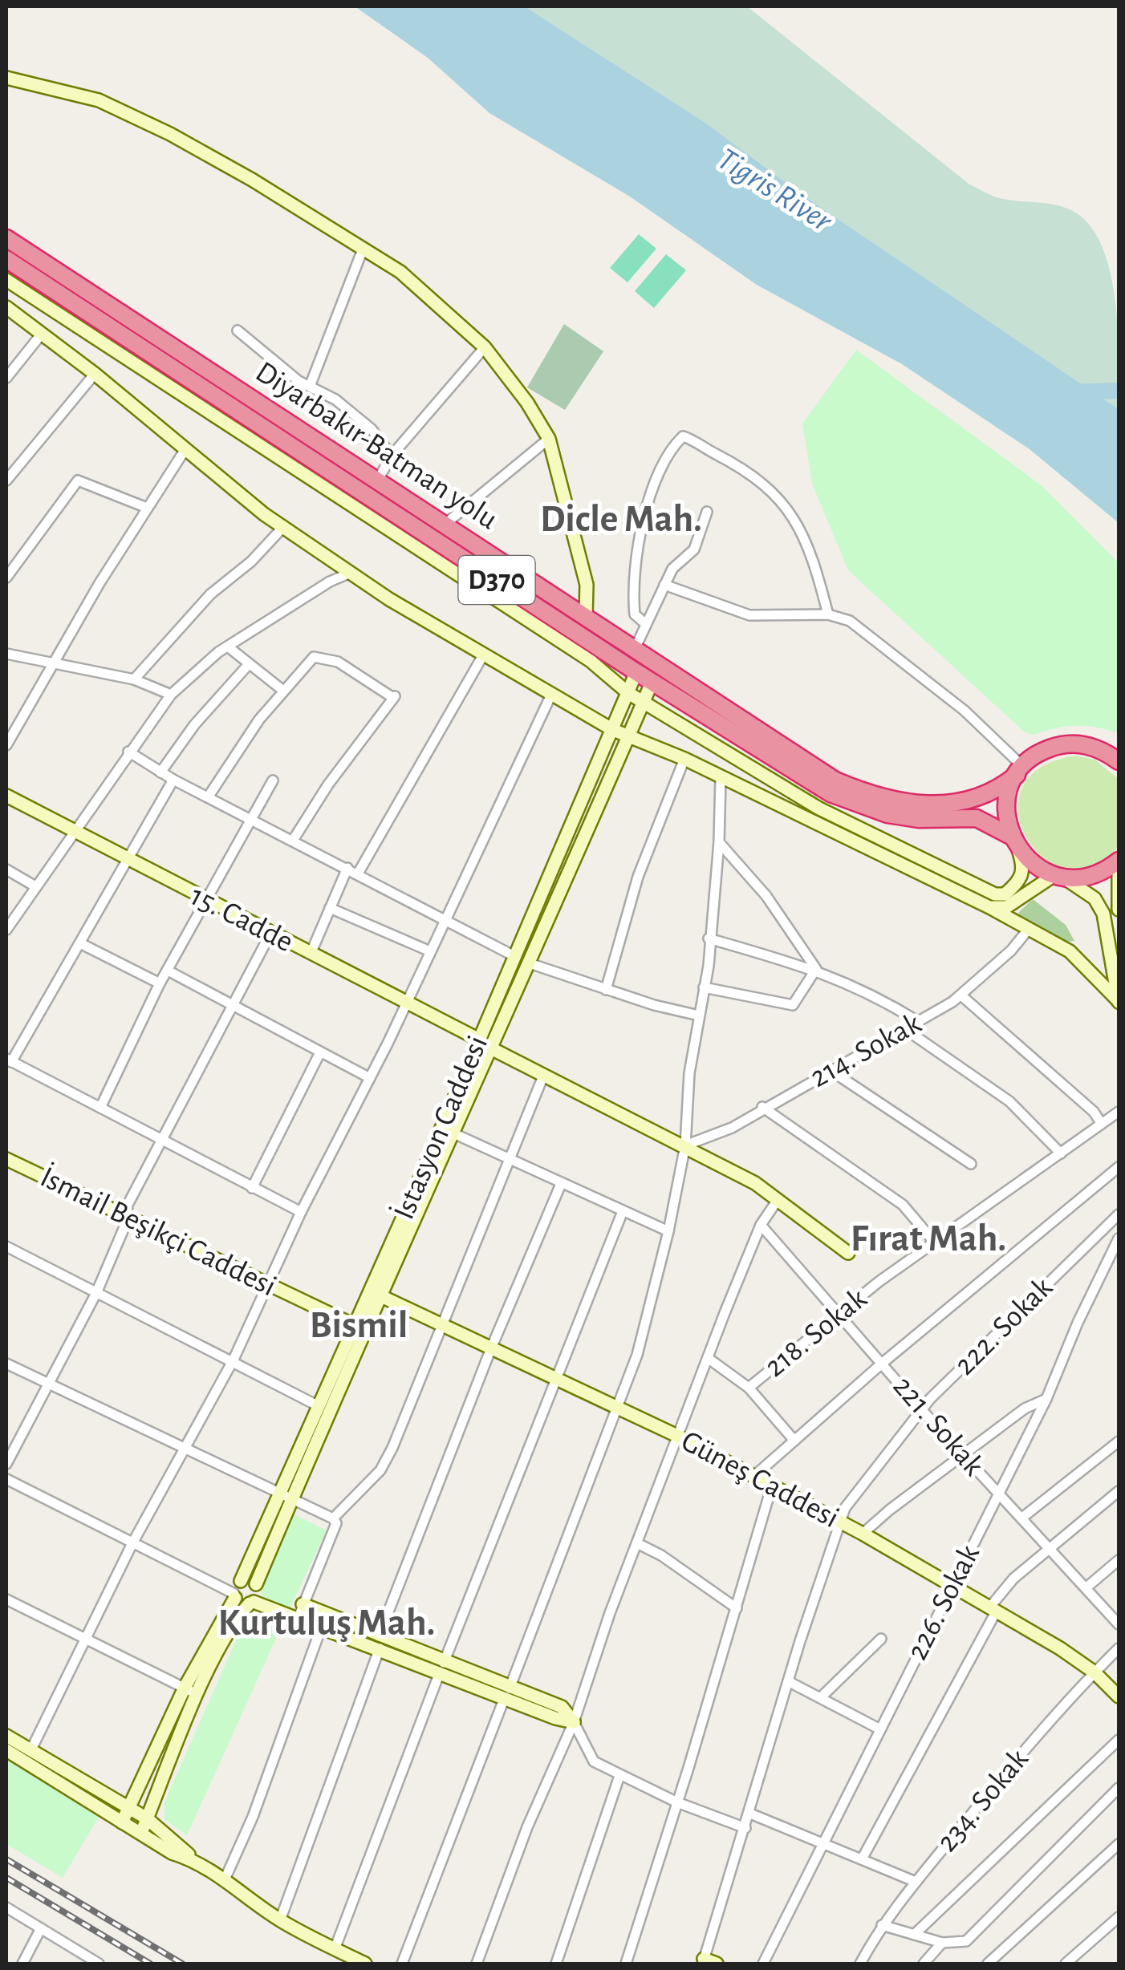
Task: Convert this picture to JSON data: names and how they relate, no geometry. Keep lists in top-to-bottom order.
{
  "streets": {
    "highway": ["Diyarbakır-Batman yolu", "D370"],
    "street": [
      "15. Cadde",
      "214. Sokak",
      "İstasyon Caddesi",
      "İsmail Beşikçi Caddesi",
      "222. Sokak",
      "218. Sokak",
      "221. Sokak",
      "Güneş Caddesi",
      "226. Sokak",
      "234. Sokak"
    ]
  },
  "crossings": [
    ["Diyarbakır-Batman yolu", "İstasyon Caddesi"],
    ["15. Cadde", "214. Sokak"],
    ["15. Cadde", "İstasyon Caddesi"],
    ["İstasyon Caddesi", "İsmail Beşikçi Caddesi"],
    ["İstasyon Caddesi", "Güneş Caddesi"],
    ["222. Sokak", "221. Sokak"],
    ["222. Sokak", "Güneş Caddesi"],
    ["218. Sokak", "221. Sokak"],
    ["221. Sokak", "226. Sokak"],
    ["Güneş Caddesi", "226. Sokak"],
    ["Güneş Caddesi", "234. Sokak"]
  ],
  "districts": [
    "Dicle Mah.",
    "Fırat Mah.",
    "Bismil",
    "Kurtuluş Mah."
  ],
  "water": ["Tigris River"]
}
